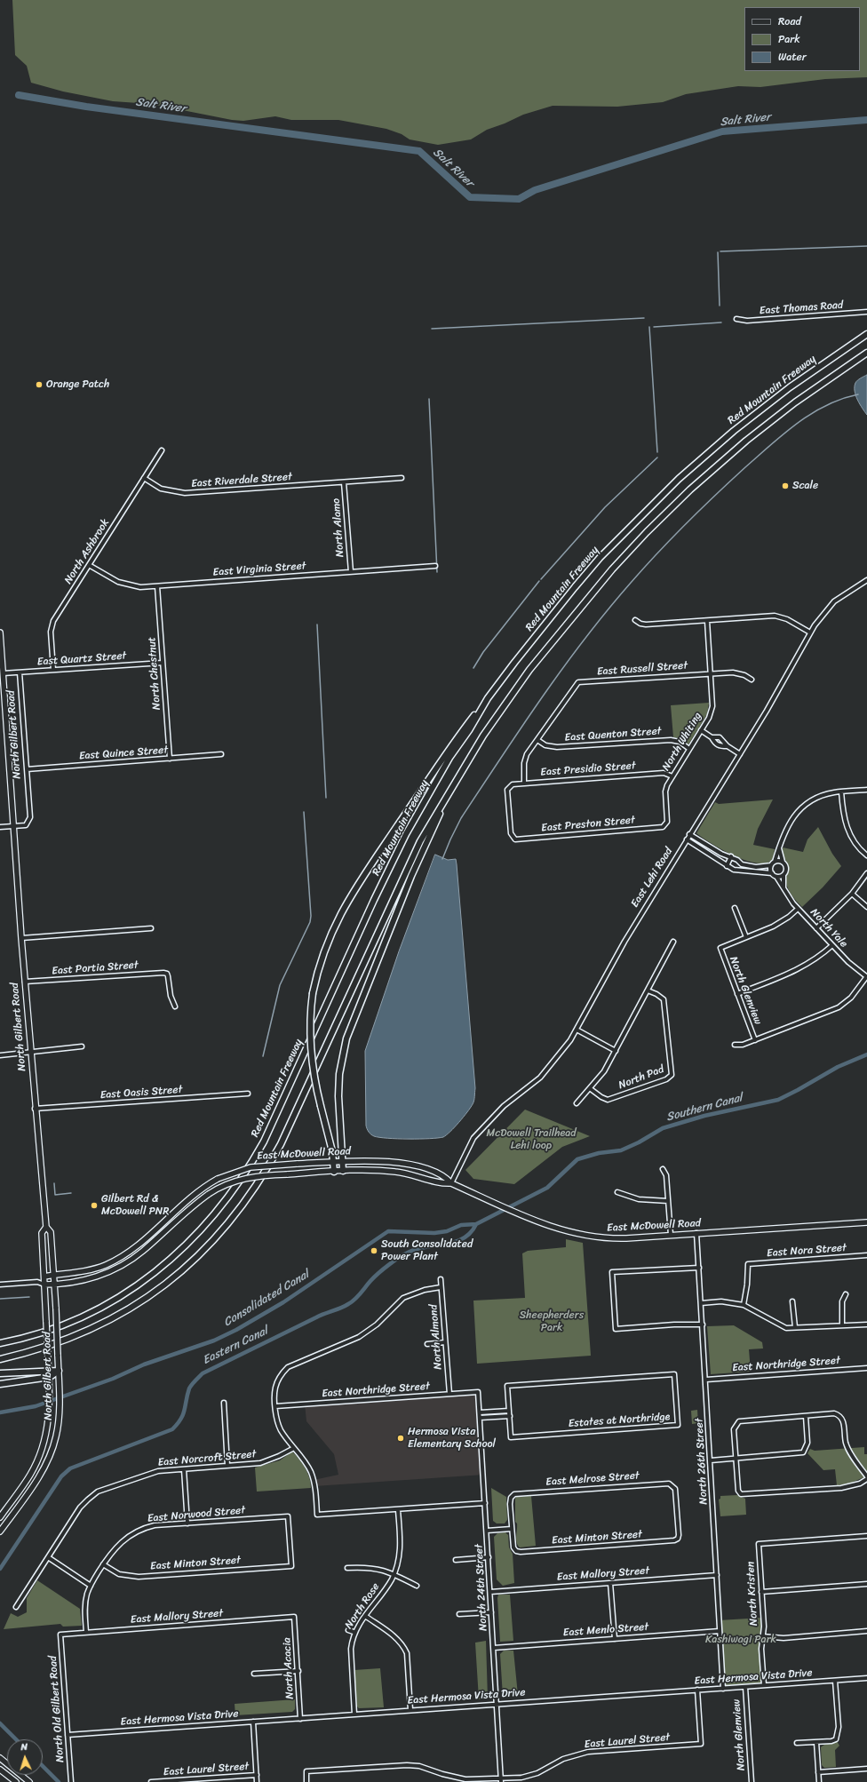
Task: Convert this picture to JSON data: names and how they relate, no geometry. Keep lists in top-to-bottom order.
{
  "streets": {
    "highway": ["Red Mountain Freeway"],
    "main road": ["North Gilbert Road", "East McDowell Road"],
    "street": [
      "East Thomas Road",
      "East Riverdale Street",
      "North Alamo",
      "North Ashbrook",
      "East Virginia Street",
      "East Quartz Street",
      "East Russell Street",
      "North Chestnut",
      "East Quenton Street",
      "North Whiting",
      "East Quince Street",
      "East Presidio Street",
      "East Preston Street",
      "East Lehi Road",
      "North Yale",
      "East Portia Street",
      "North Glenview",
      "North Pad",
      "East Oasis Street",
      "East Nora Street",
      "North Almond",
      "East Northridge Street",
      "Estates at Northridge",
      "East Norcroft Street",
      "North 26th Street",
      "East Melrose Street",
      "East Norwood Street",
      "East Minton Street",
      "East Mallory Street",
      "North 24th Street",
      "North Kristen",
      "North Rose",
      "East Menlo Street",
      "North Acacia",
      "East Hermosa Vista Drive",
      "North Old Gilbert Road",
      "East Laurel Street"
    ]
  },
  "crossings": [
    ["East Riverdale Street", "North Alamo"],
    ["East Riverdale Street", "North Ashbrook"],
    ["North Alamo", "East Virginia Street"],
    ["North Ashbrook", "East Virginia Street"],
    ["North Ashbrook", "East Quartz Street"],
    ["East Virginia Street", "North Chestnut"],
    ["East Quartz Street", "North Chestnut"],
    ["East Quartz Street", "North Gilbert Road"],
    ["East Russell Street", "East Quenton Street"],
    ["East Russell Street", "North Whiting"],
    ["North Chestnut", "East Quince Street"],
    ["North Gilbert Road", "East Quince Street"],
    ["North Gilbert Road", "East Portia Street"],
    ["North Gilbert Road", "East Oasis Street"],
    ["North Gilbert Road", "East McDowell Road"],
    ["East Quenton Street", "North Whiting"],
    ["North Whiting", "East Presidio Street"],
    ["North Whiting", "East Preston Street"],
    ["East Presidio Street", "East Preston Street"],
    ["East Lehi Road", "East McDowell Road"],
    ["North Glenview", "East Hermosa Vista Drive"],
    ["East McDowell Road", "North 26th Street"],
    ["North Almond", "East Northridge Street"],
    ["East Northridge Street", "North 26th Street"],
    ["East Northridge Street", "North 24th Street"],
    ["North 26th Street", "East Mallory Street"],
    ["North 26th Street", "East Menlo Street"],
    ["North 26th Street", "East Hermosa Vista Drive"],
    ["East Melrose Street", "East Minton Street"],
    ["East Norwood Street", "East Minton Street"],
    ["East Norwood Street", "East Mallory Street"],
    ["East Mallory Street", "North 24th Street"],
    ["East Mallory Street", "North Acacia"],
    ["East Mallory Street", "North Old Gilbert Road"],
    ["North 24th Street", "East Menlo Street"],
    ["North 24th Street", "East Hermosa Vista Drive"],
    ["North 24th Street", "East Laurel Street"],
    ["North Kristen", "East Hermosa Vista Drive"],
    ["North Rose", "East Hermosa Vista Drive"],
    ["North Acacia", "East Hermosa Vista Drive"],
    ["East Hermosa Vista Drive", "North Old Gilbert Road"],
    ["East Hermosa Vista Drive", "East Laurel Street"]
  ],
  "water": [
    "Salt River",
    "Southern Canal",
    "Consolidated Canal",
    "Eastern Canal"
  ],
  "parks": ["McDowell Trailhead Lehi loop", "Sheepherders Park", "Kashiwagi Park"],
  "places": [
    "Orange Patch",
    "Scale",
    "Gilbert Rd & McDowell PNR",
    "South Consolidated Power Plant",
    "Hermosa Vista Elementary School"
  ],
  "legend": ["Road", "Park", "Water"],
  "north": "top"
}
